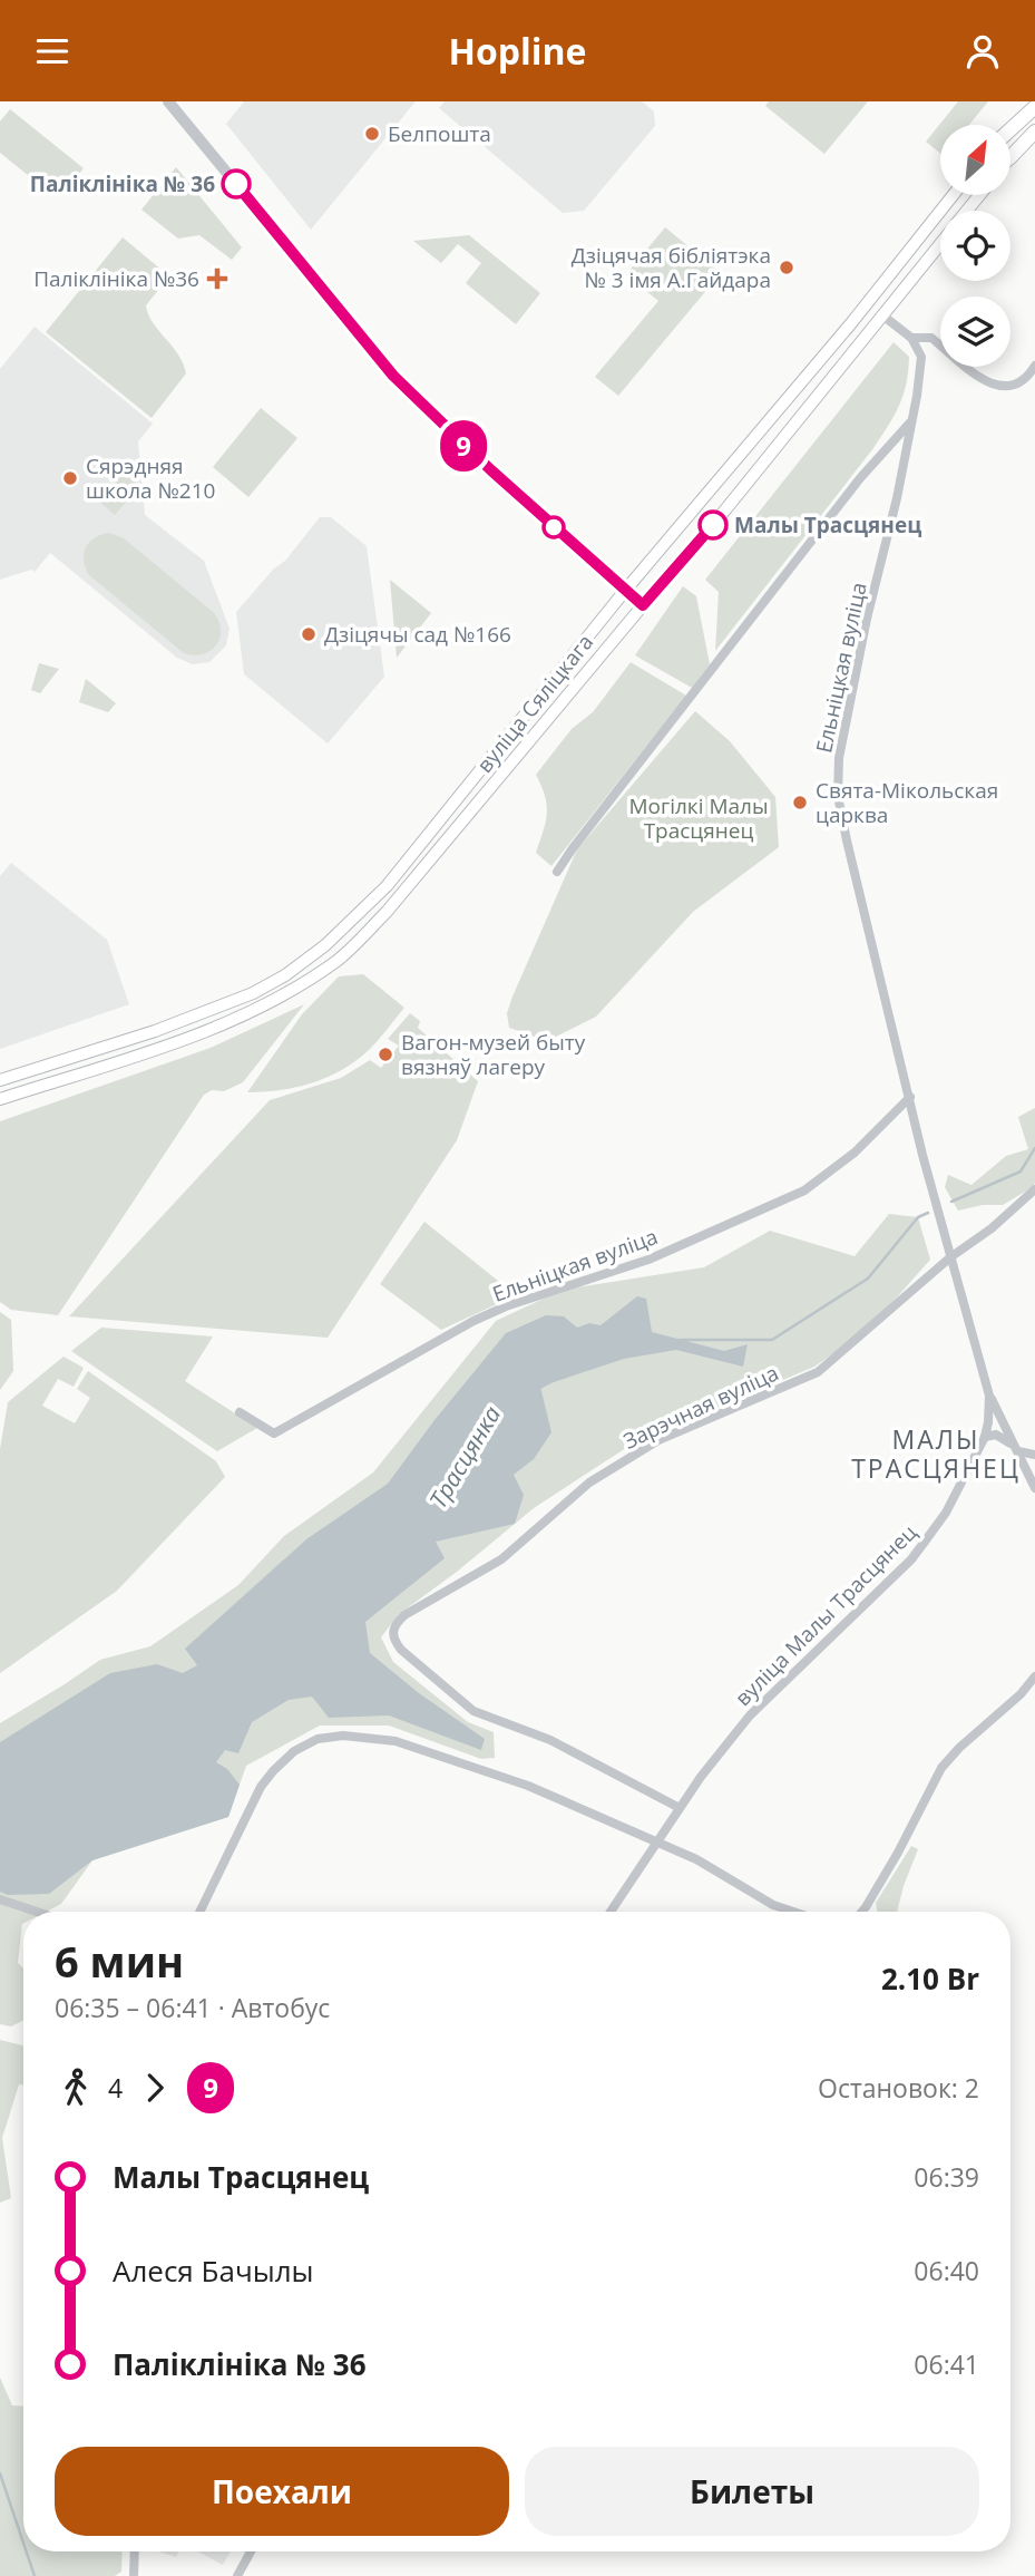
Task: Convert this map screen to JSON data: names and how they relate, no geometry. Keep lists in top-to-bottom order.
{
  "streets": {
    "main road": ["вуліца Сяліцкага"],
    "street": ["Ельніцкая вуліца", "Зарэчная вуліца", "вуліца Малы Трасцянец"]
  },
  "crossings": [
    ["Ельніцкая вуліца", "Зарэчная вуліца"],
    ["Ельніцкая вуліца", "вуліца Малы Трасцянец"],
    ["Зарэчная вуліца", "вуліца Малы Трасцянец"]
  ],
  "districts": ["МАЛЫ ТРАСЦЯНЕЦ"],
  "water": ["Трасцянка"],
  "parks": ["Могілкі Малы Трасцянец"],
  "places": {
    "other": [
      "Белпошта",
      "Паліклініка № 36",
      "Дзіцячая бібліятэка № 3 імя А.Гайдара",
      "Сярэдняя школа №210",
      "Малы Трасцянец",
      "Дзіцячы сад №166",
      "Свята-Мікольская царква",
      "Вагон-музей быту вязняў лагеру"
    ],
    "health": ["Паліклініка №36"]
  },
  "lines": ["bus line 9"],
  "north": "top right",
  "page": {
    "header": "Hopline",
    "on_map": "9",
    "heading": ["6 мин", "06:35 – 06:41 · Автобус", "2.10 Br"],
    "legs": ["4", "9", "Остановок: 2"],
    "list": [
      {
        "name": "Малы Трасцянец",
        "value": "06:39"
      },
      {
        "name": "Алеся Бачылы",
        "value": "06:40"
      },
      {
        "name": "Паліклініка № 36",
        "value": "06:41"
      }
    ],
    "buttons": ["Поехали", "Билеты"]
  }
}
